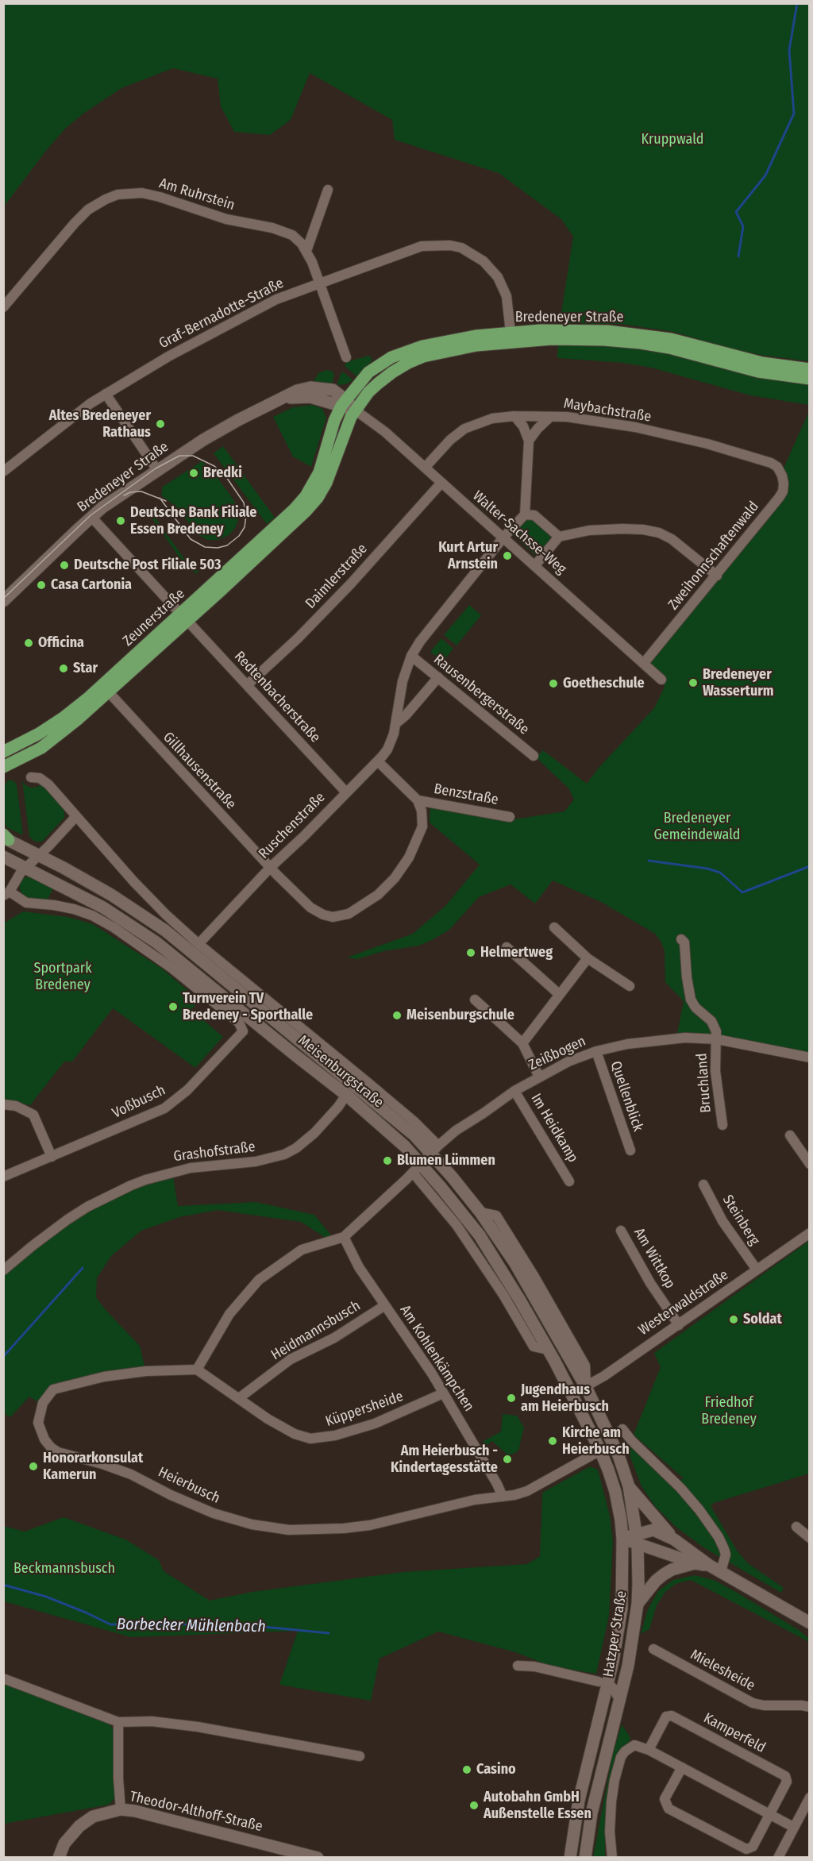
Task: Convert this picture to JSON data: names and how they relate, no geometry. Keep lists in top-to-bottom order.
{
  "streets": {
    "main road": [
      "Bredeneyer Straße",
      "Zeunerstraße",
      "Meisenburgstraße",
      "Hatzper Straße",
      "Theodor-Althoff-Straße"
    ],
    "street": [
      "Am Ruhrstein",
      "Graf-Bernadotte-Straße",
      "Maybachstraße",
      "Walter-Sachsse-Weg",
      "Zweihonnschaftenwald",
      "Daimlerstraße",
      "Rausenbergerstraße",
      "Redtenbacherstraße",
      "Gillhausenstraße",
      "Benzstraße",
      "Ruschenstraße",
      "Zeißbogen",
      "Bruchland",
      "Quellenblick",
      "Voßbusch",
      "Im Heidkamp",
      "Grashofstraße",
      "Steinberg",
      "Am Wittkop",
      "Westerwaldstraße",
      "Heidmannsbusch",
      "Am Kohlenkämpchen",
      "Küppersheide",
      "Heierbusch",
      "Mielesheide",
      "Kamperfeld"
    ]
  },
  "crossings": [
    ["Am Ruhrstein", "Graf-Bernadotte-Straße"],
    ["Graf-Bernadotte-Straße", "Bredeneyer Straße"],
    ["Bredeneyer Straße", "Walter-Sachsse-Weg"],
    ["Bredeneyer Straße", "Zeunerstraße"],
    ["Bredeneyer Straße", "Redtenbacherstraße"],
    ["Maybachstraße", "Walter-Sachsse-Weg"],
    ["Maybachstraße", "Zweihonnschaftenwald"],
    ["Walter-Sachsse-Weg", "Zweihonnschaftenwald"],
    ["Walter-Sachsse-Weg", "Daimlerstraße"],
    ["Walter-Sachsse-Weg", "Zeunerstraße"],
    ["Walter-Sachsse-Weg", "Ruschenstraße"],
    ["Daimlerstraße", "Redtenbacherstraße"],
    ["Zeunerstraße", "Redtenbacherstraße"],
    ["Zeunerstraße", "Gillhausenstraße"],
    ["Rausenbergerstraße", "Ruschenstraße"],
    ["Redtenbacherstraße", "Ruschenstraße"],
    ["Gillhausenstraße", "Benzstraße"],
    ["Gillhausenstraße", "Ruschenstraße"],
    ["Ruschenstraße", "Meisenburgstraße"],
    ["Zeißbogen", "Meisenburgstraße"],
    ["Zeißbogen", "Bruchland"],
    ["Zeißbogen", "Quellenblick"],
    ["Zeißbogen", "Im Heidkamp"],
    ["Meisenburgstraße", "Grashofstraße"],
    ["Meisenburgstraße", "Westerwaldstraße"],
    ["Meisenburgstraße", "Heierbusch"],
    ["Meisenburgstraße", "Hatzper Straße"],
    ["Steinberg", "Westerwaldstraße"],
    ["Am Wittkop", "Westerwaldstraße"],
    ["Heidmannsbusch", "Am Kohlenkämpchen"],
    ["Heidmannsbusch", "Küppersheide"],
    ["Am Kohlenkämpchen", "Küppersheide"],
    ["Am Kohlenkämpchen", "Heierbusch"],
    ["Küppersheide", "Heierbusch"]
  ],
  "water": ["Borbecker Mühlenbach"],
  "parks": [
    "Kruppwald",
    "Bredeneyer Gemeindewald",
    "Sportpark Bredeney",
    "Friedhof Bredeney",
    "Beckmannsbusch"
  ],
  "places": [
    "Altes Bredeneyer Rathaus",
    "Bredki",
    "Deutsche Bank Filiale Essen Bredeney",
    "Kurt Artur Arnstein",
    "Deutsche Post Filiale 503",
    "Casa Cartonia",
    "Officina",
    "Star",
    "Bredeneyer Wasserturm",
    "Goetheschule",
    "Helmertweg",
    "Turnverein TV Bredeney - Sporthalle",
    "Meisenburgschule",
    "Blumen Lümmen",
    "Soldat",
    "Jugendhaus am Heierbusch",
    "Kirche am Heierbusch",
    "Am Heierbusch - Kindertagesstätte",
    "Honorarkonsulat Kamerun",
    "Casino",
    "Autobahn GmbH Außenstelle Essen"
  ]
}
